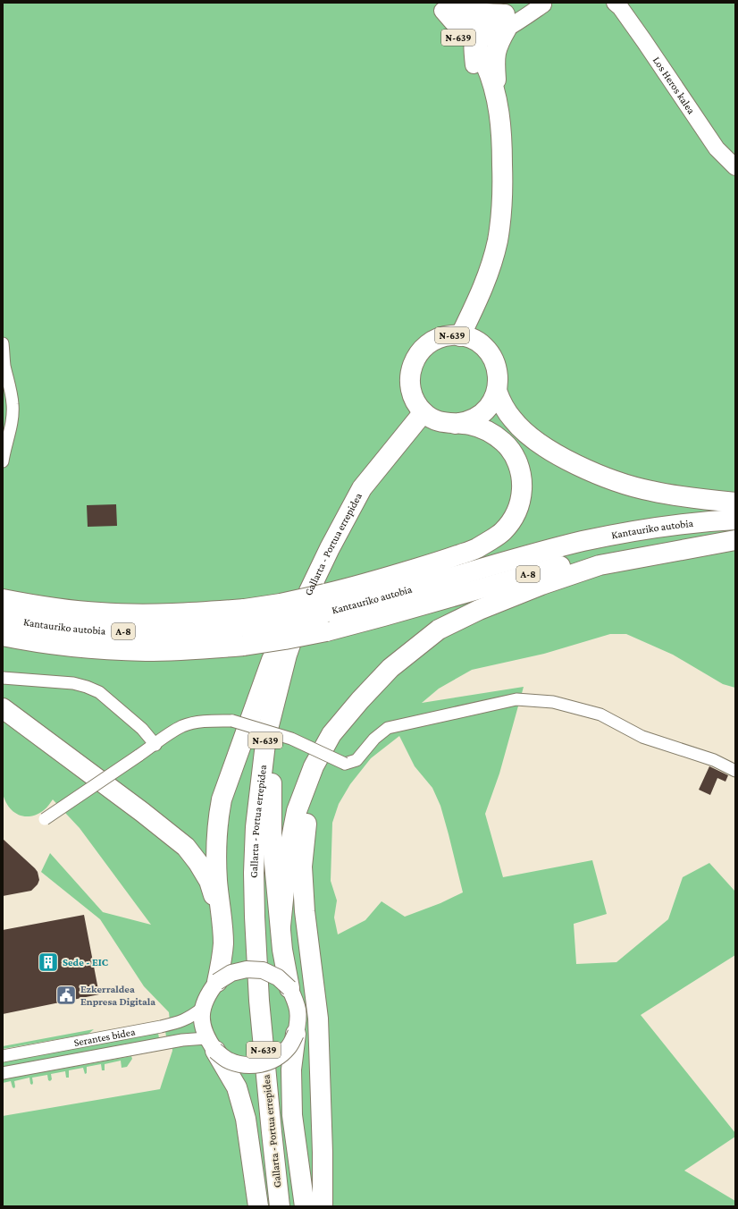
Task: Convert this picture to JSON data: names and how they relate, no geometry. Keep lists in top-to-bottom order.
{
  "streets": {
    "highway": [
      "N-639",
      "Kantauriko autobia",
      "Gallarta - Portua errepidea",
      "A-8"
    ],
    "street": ["Los Heros kalea", "Serantes bidea"]
  },
  "crossings": [
    ["N-639", "Gallarta - Portua errepidea"],
    ["Kantauriko autobia", "Gallarta - Portua errepidea"]
  ],
  "places": {
    "building": ["Sede - EIC"],
    "public building": ["Ezkerraldea Enpresa Digitala"]
  }
}
